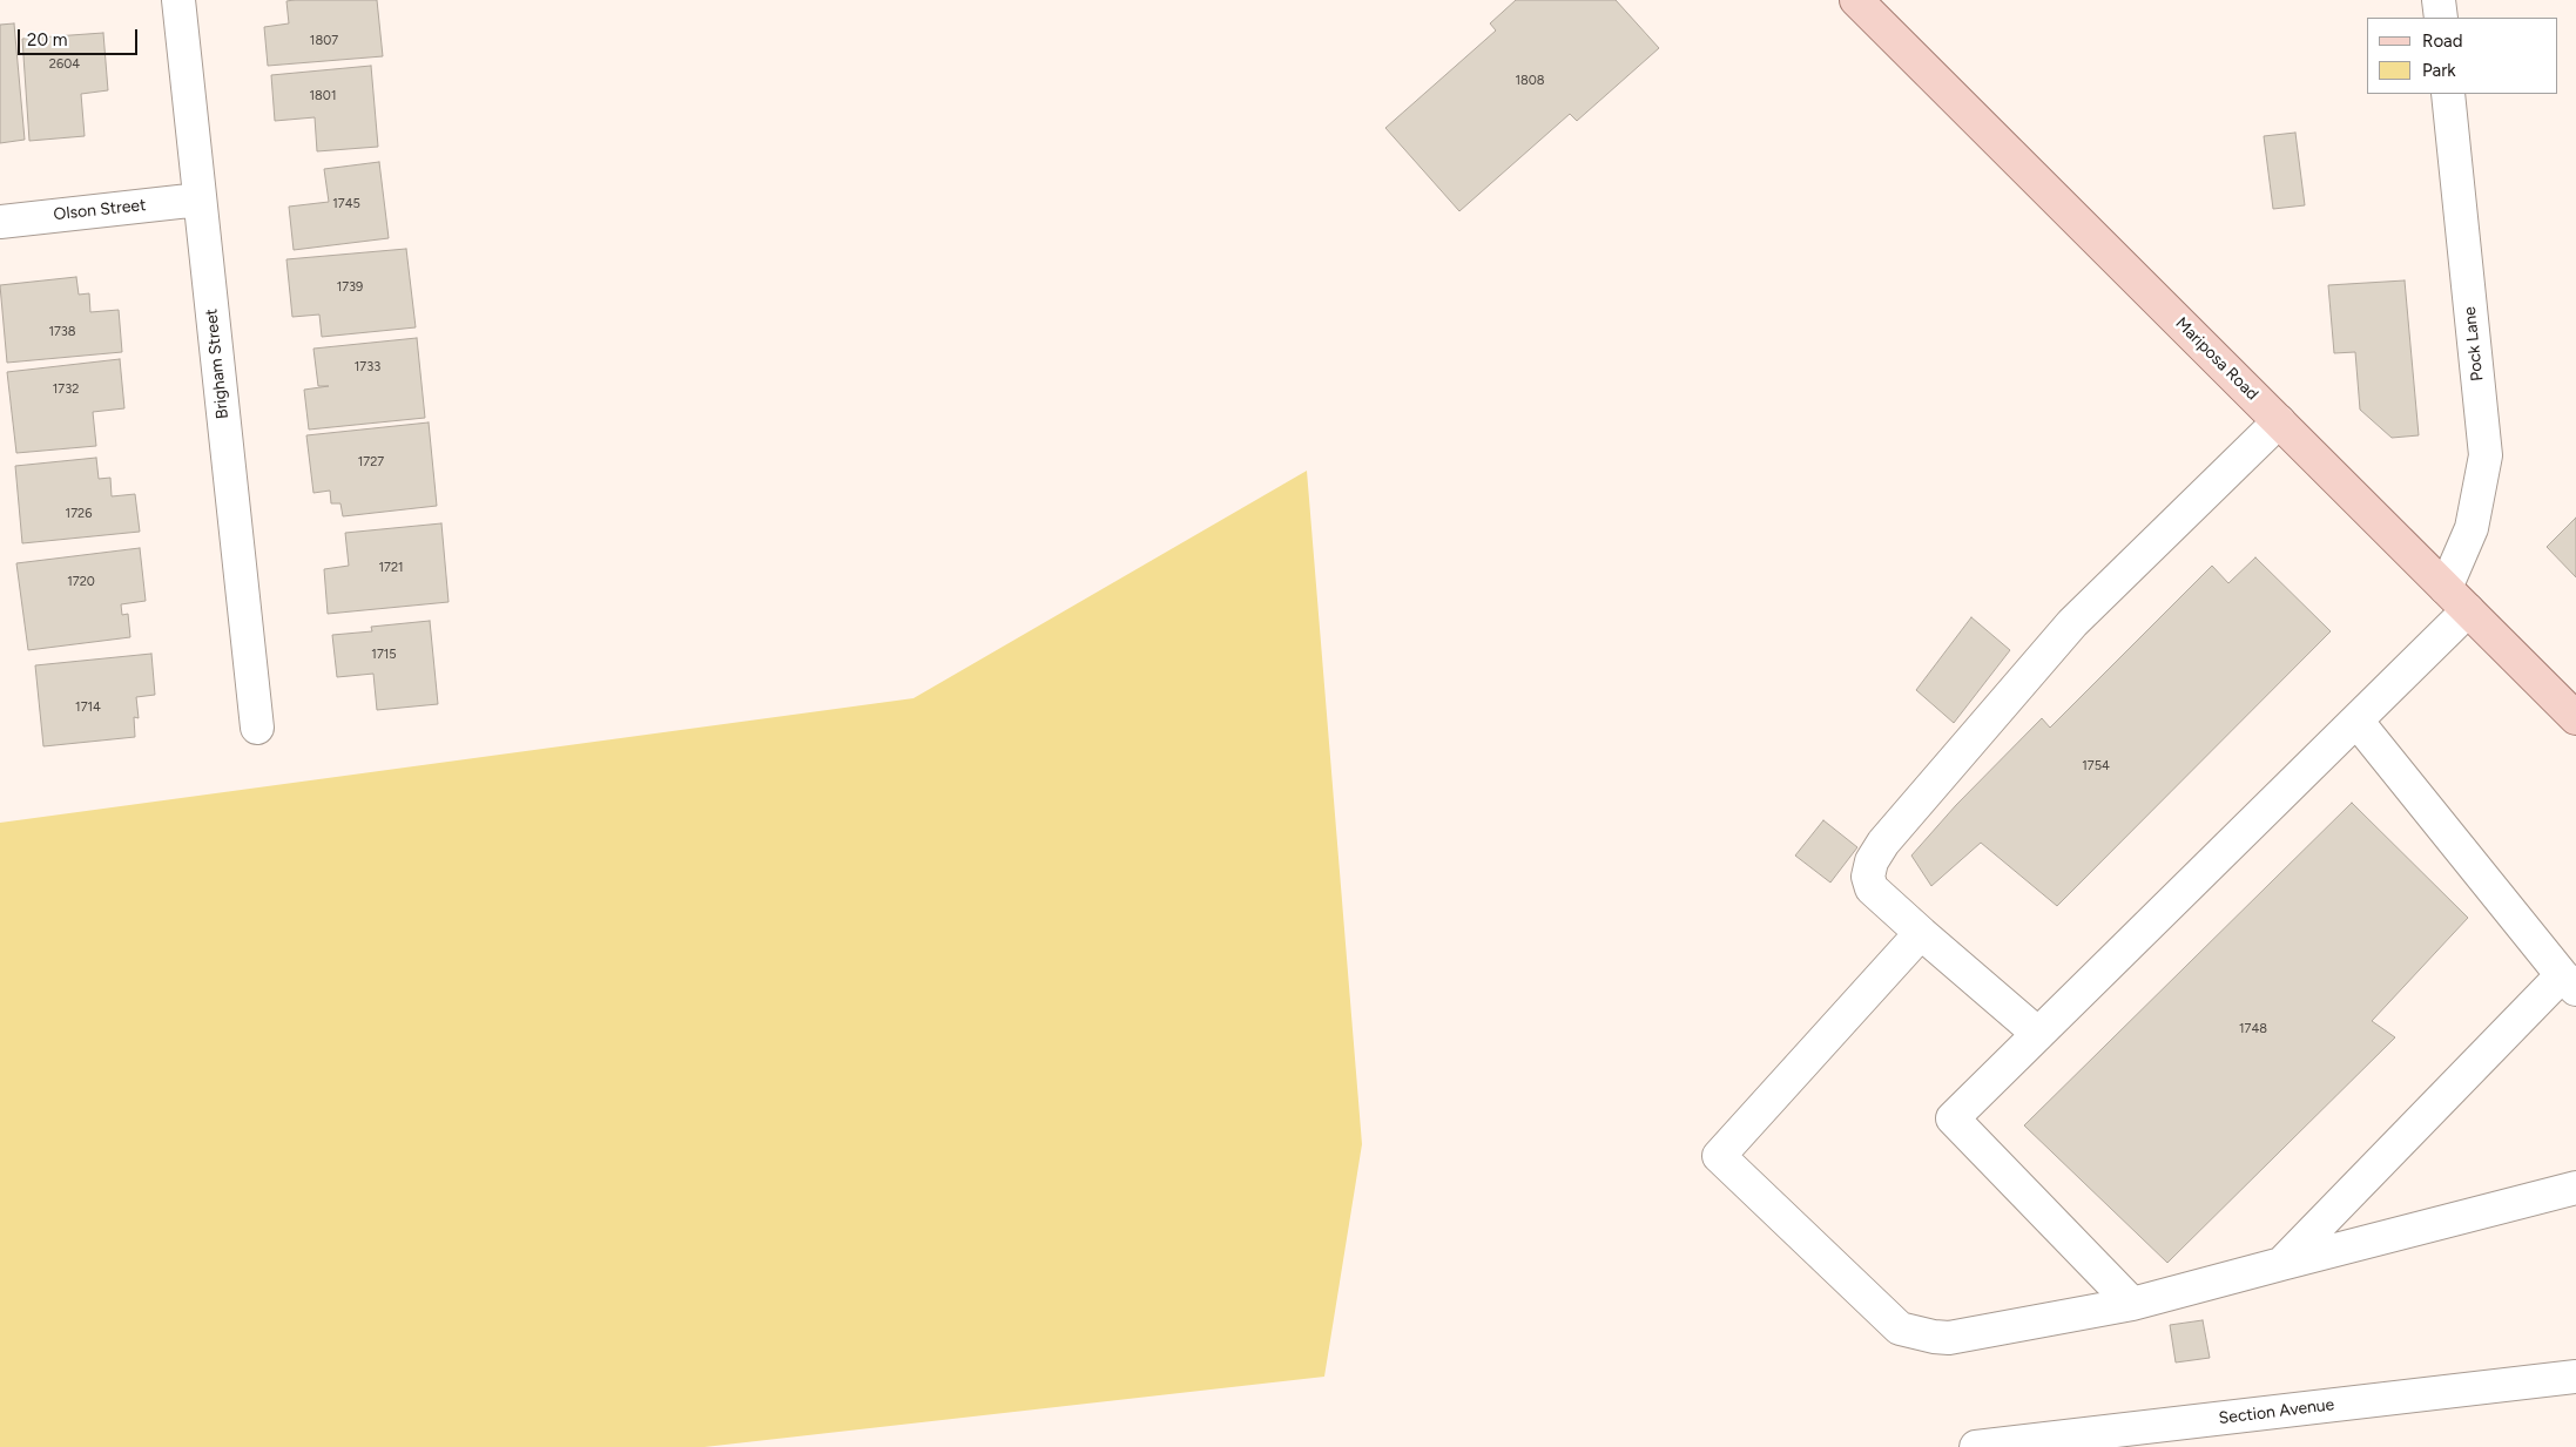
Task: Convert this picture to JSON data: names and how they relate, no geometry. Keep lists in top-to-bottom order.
{
  "streets": {
    "main road": ["Mariposa Road"],
    "street": [
      "Olson Street",
      "Pock Lane",
      "Brigham Street",
      "Section Avenue"
    ]
  },
  "crossings": [
    ["Olson Street", "Brigham Street"],
    ["Pock Lane", "Mariposa Road"]
  ],
  "house_numbers": [
    "1807",
    "2604",
    "1808",
    "1801",
    "1745",
    "1739",
    "1738",
    "1733",
    "1732",
    "1727",
    "1726",
    "1721",
    "1720",
    "1715",
    "1714",
    "1754",
    "1748"
  ],
  "legend": ["Road", "Park"],
  "scale_bar": "20 m"
}
